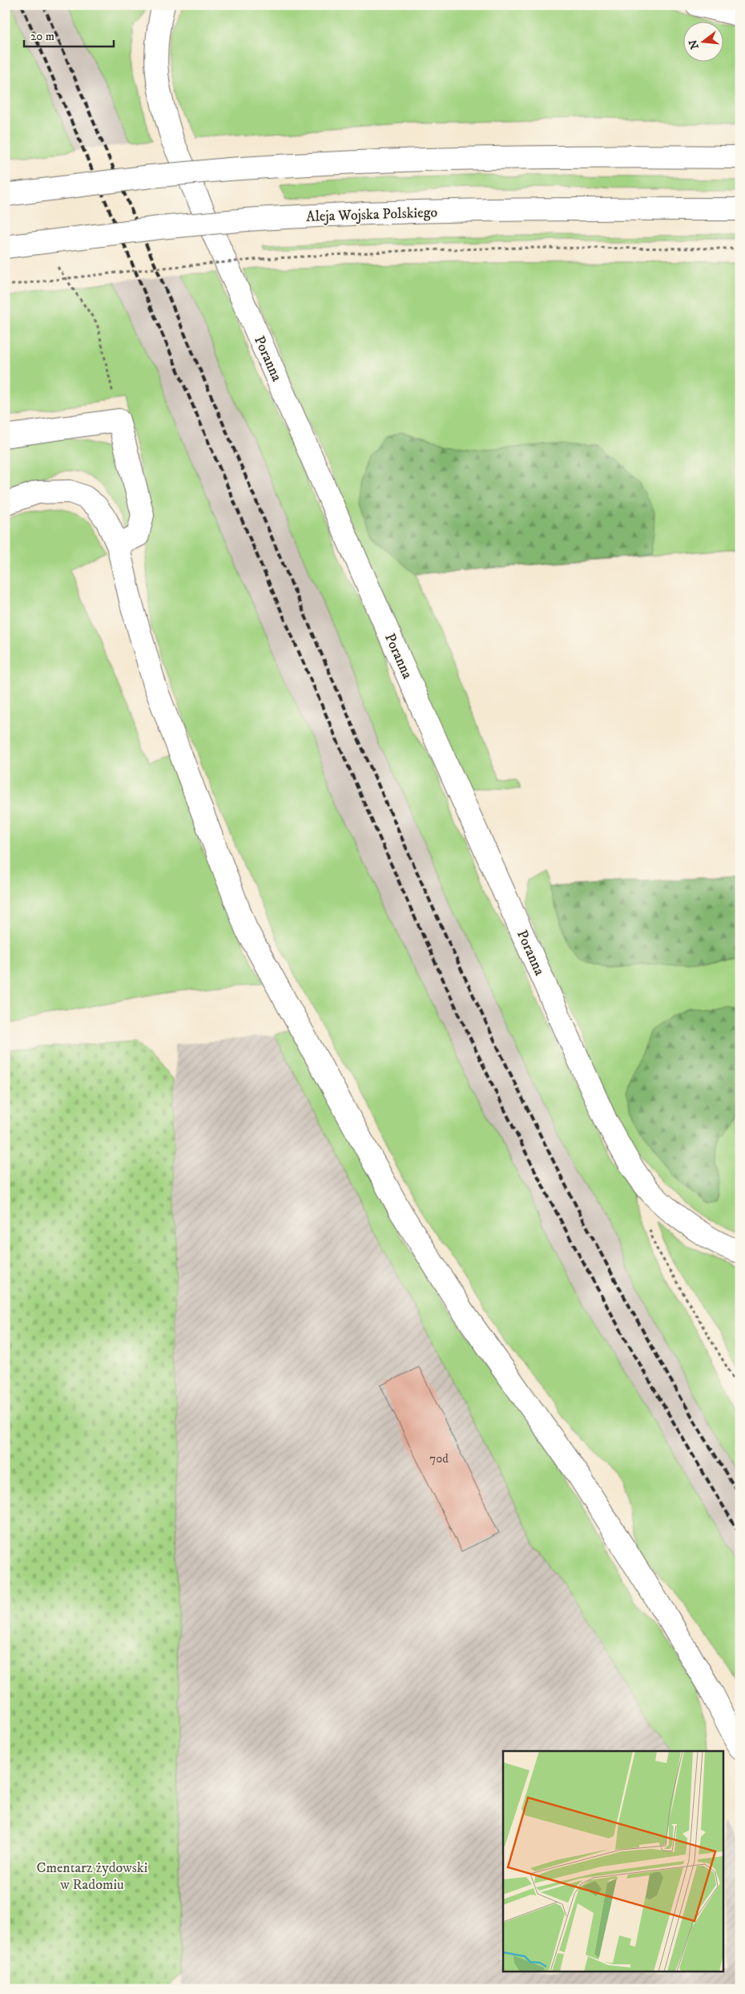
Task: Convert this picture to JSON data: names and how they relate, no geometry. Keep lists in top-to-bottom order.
{
  "streets": {
    "street": ["Aleja Wojska Polskiego", "Poranna"]
  },
  "parks": ["Cmentarz żydowski w Radomiu"],
  "house_numbers": ["70d"],
  "scale_bar": "20 m",
  "north": "left"
}
